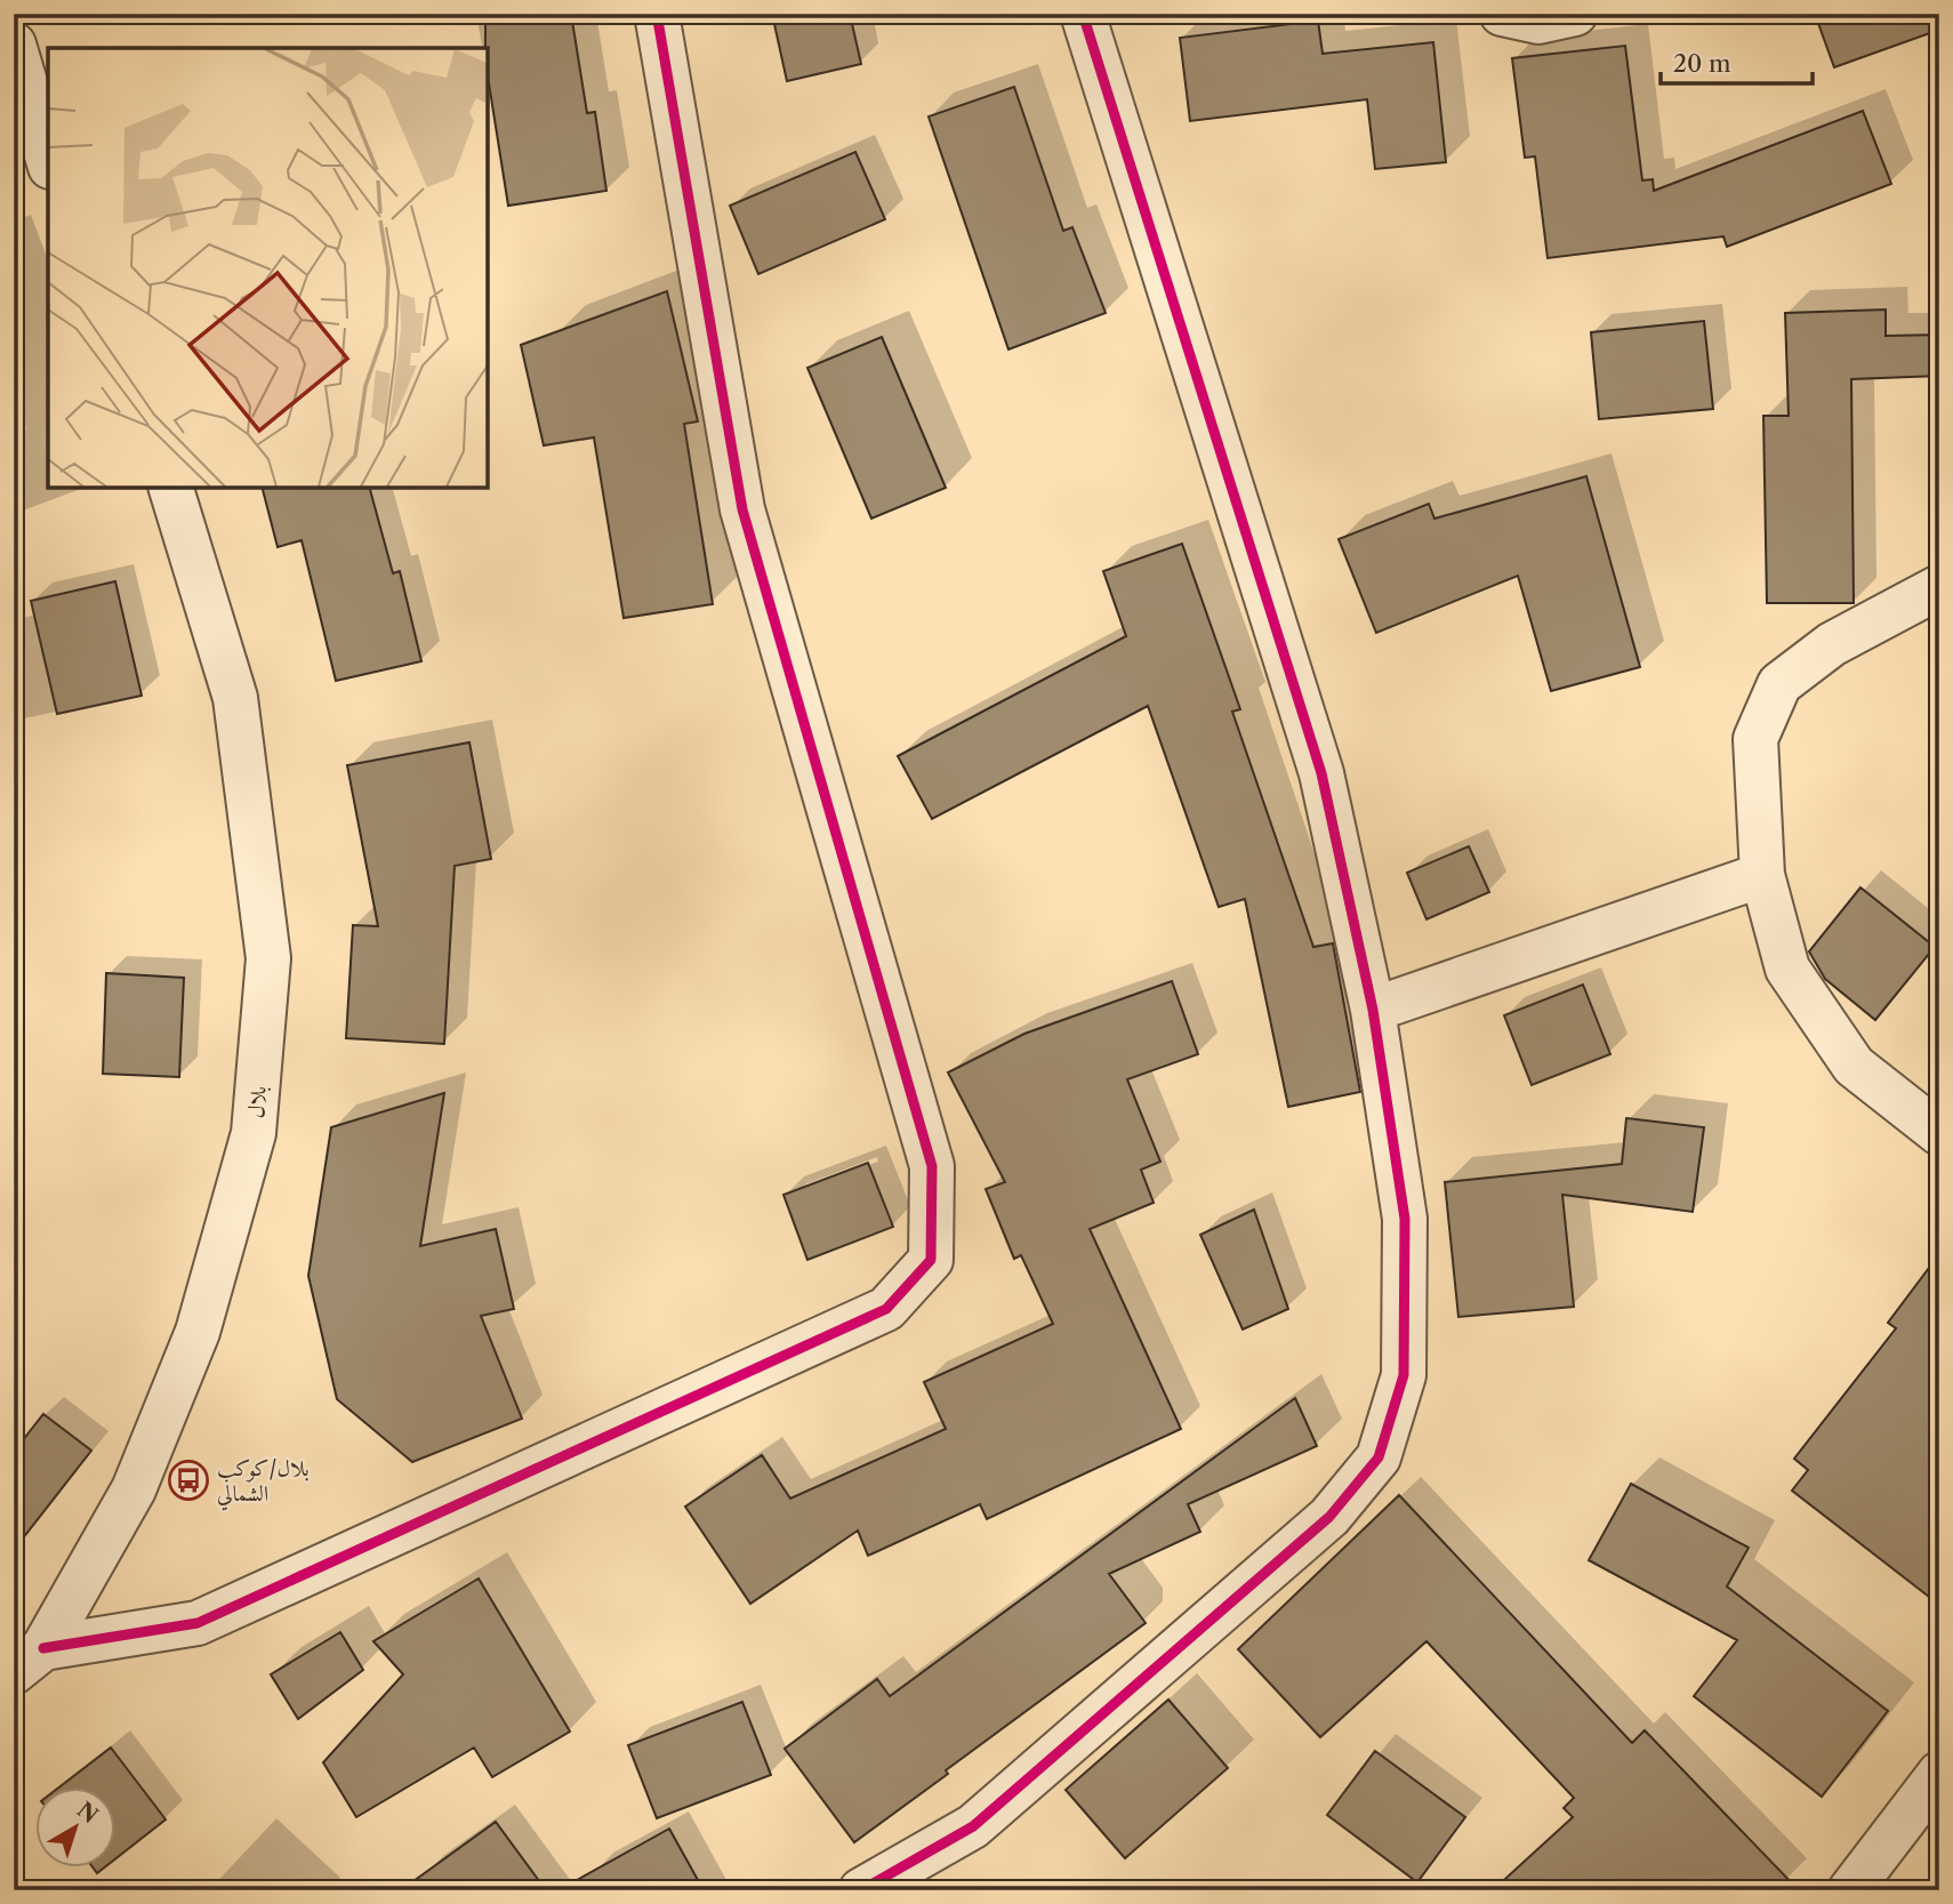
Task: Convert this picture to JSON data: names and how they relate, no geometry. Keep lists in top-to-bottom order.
{
  "streets": {
    "street": ["بلال"]
  },
  "places": {
    "bus stop": ["بلال/كوكب الشمالي"]
  },
  "scale_bar": "20 m",
  "north": "top right"
}
